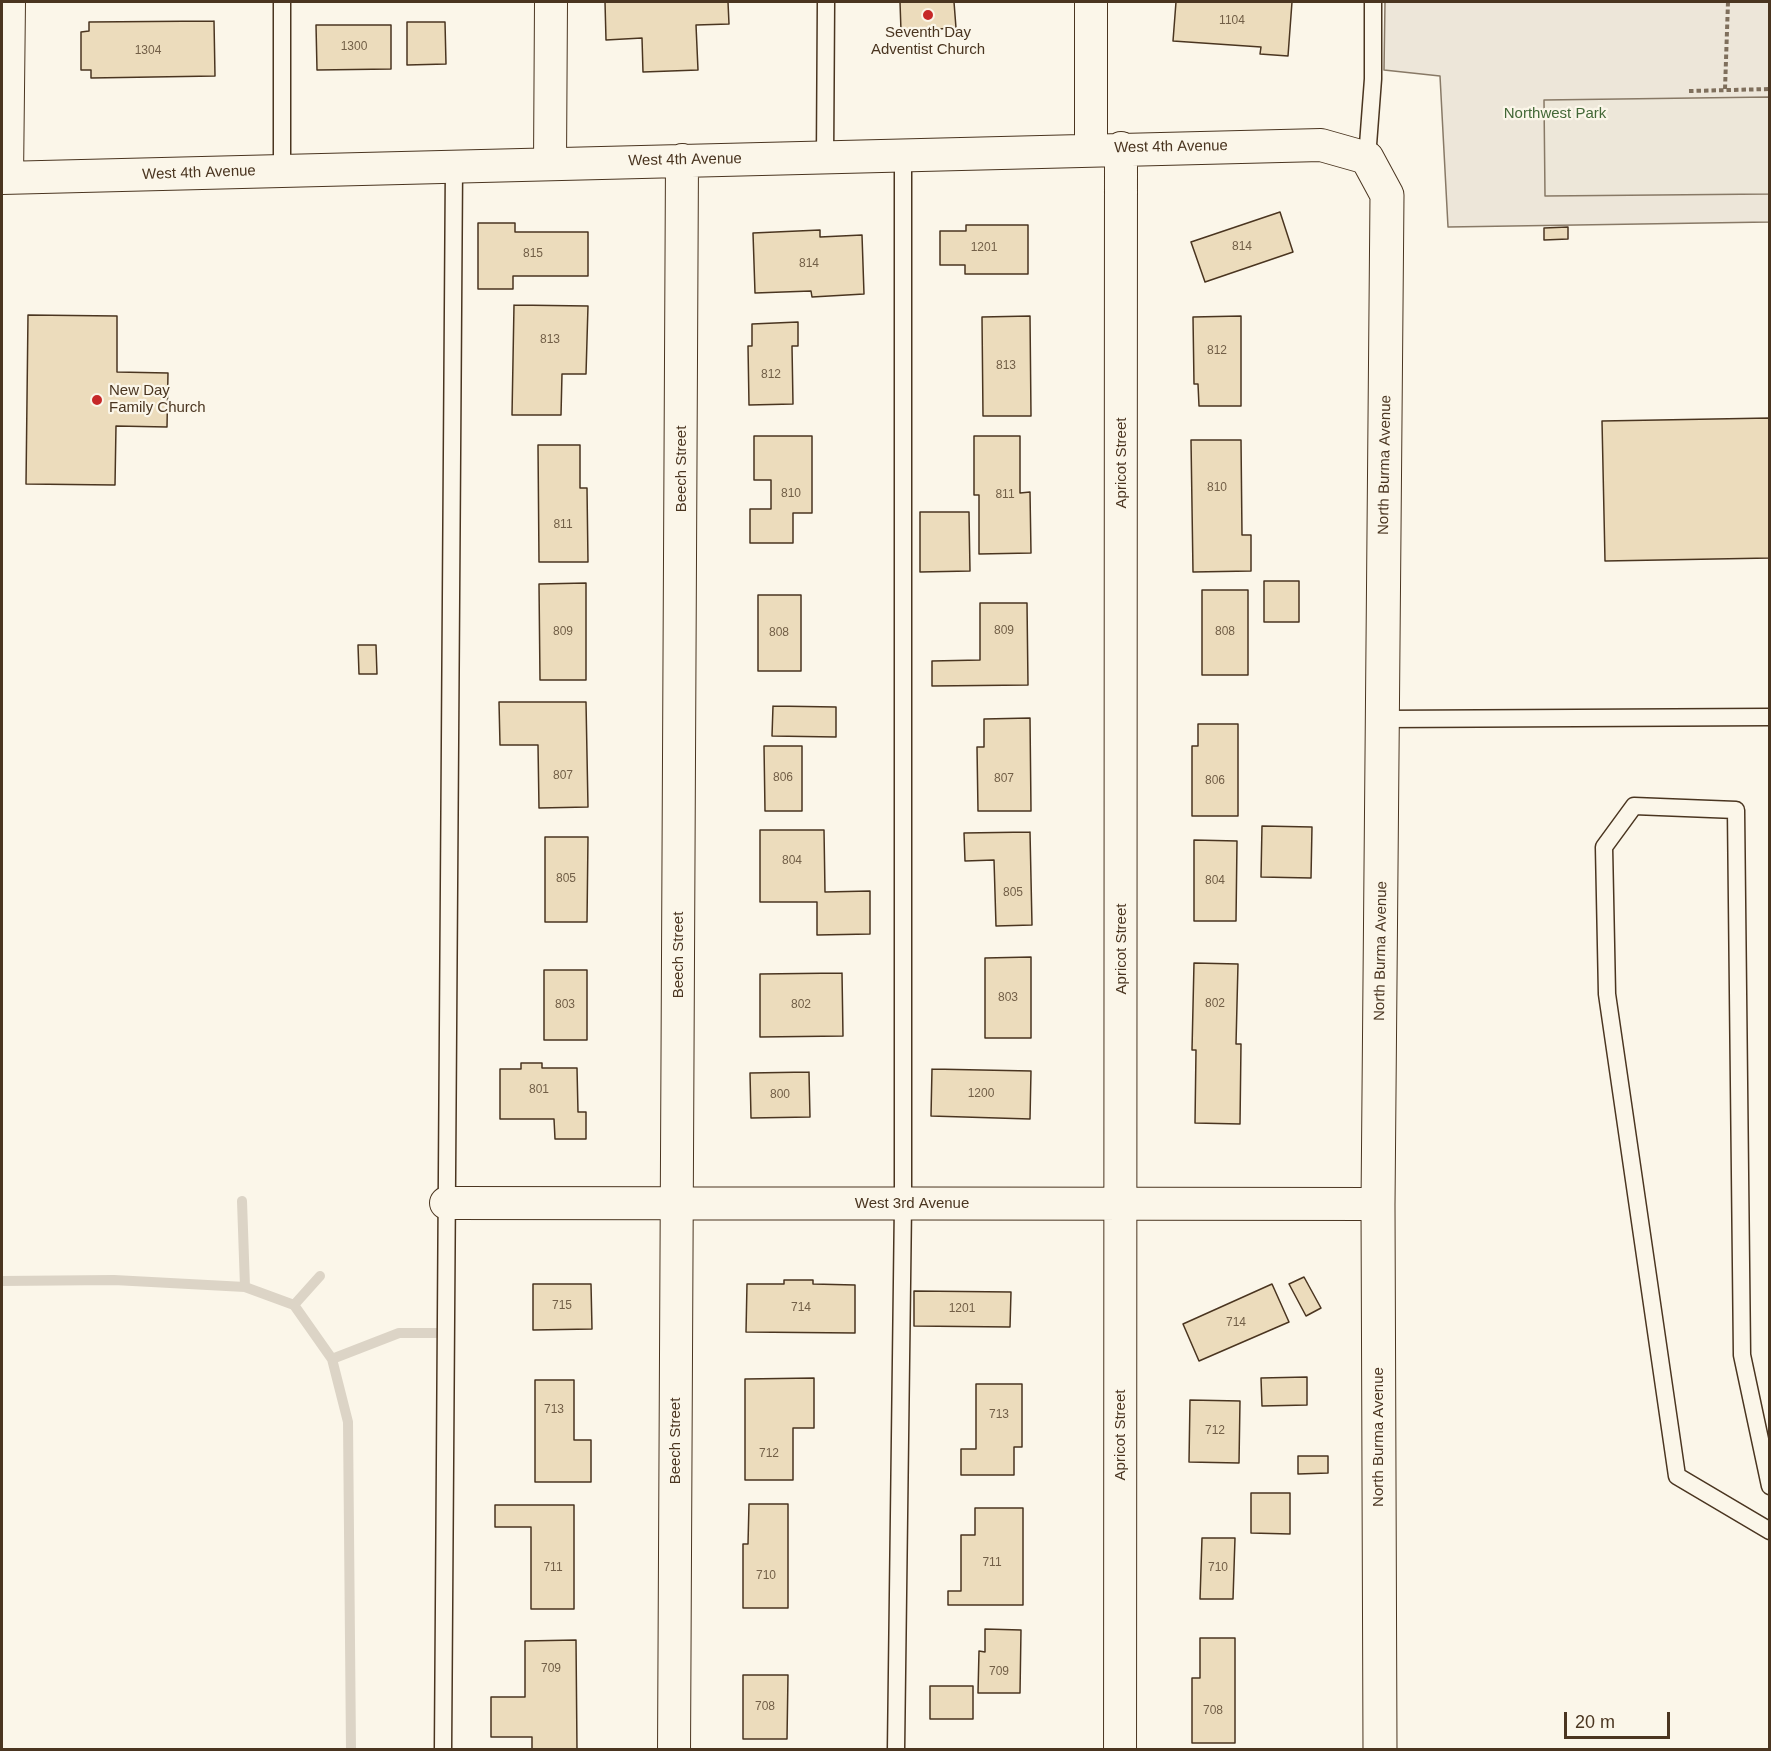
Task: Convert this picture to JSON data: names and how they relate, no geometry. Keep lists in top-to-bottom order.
{
  "streets": {
    "street": [
      "West 4th Avenue",
      "Apricot Street",
      "North Burma Avenue",
      "Beech Street",
      "West 3rd Avenue"
    ]
  },
  "crossings": [
    ["West 4th Avenue", "Apricot Street"],
    ["West 4th Avenue", "North Burma Avenue"],
    ["West 4th Avenue", "Beech Street"],
    ["Apricot Street", "West 3rd Avenue"],
    ["North Burma Avenue", "West 3rd Avenue"],
    ["Beech Street", "West 3rd Avenue"]
  ],
  "parks": ["Northwest Park"],
  "places": ["Seventh Day Adventist Church", "New Day Family Church"],
  "house_numbers": [
    "1104",
    "1300",
    "1304",
    "814",
    "1201",
    "815",
    "814",
    "813",
    "812",
    "813",
    "812",
    "810",
    "810",
    "811",
    "811",
    "809",
    "809",
    "808",
    "808",
    "807",
    "806",
    "807",
    "806",
    "804",
    "805",
    "804",
    "805",
    "803",
    "802",
    "803",
    "802",
    "801",
    "1200",
    "800",
    "715",
    "714",
    "1201",
    "714",
    "713",
    "713",
    "712",
    "712",
    "711",
    "711",
    "710",
    "710",
    "709",
    "709",
    "708",
    "708"
  ],
  "scale_bar": "20 m"
}
